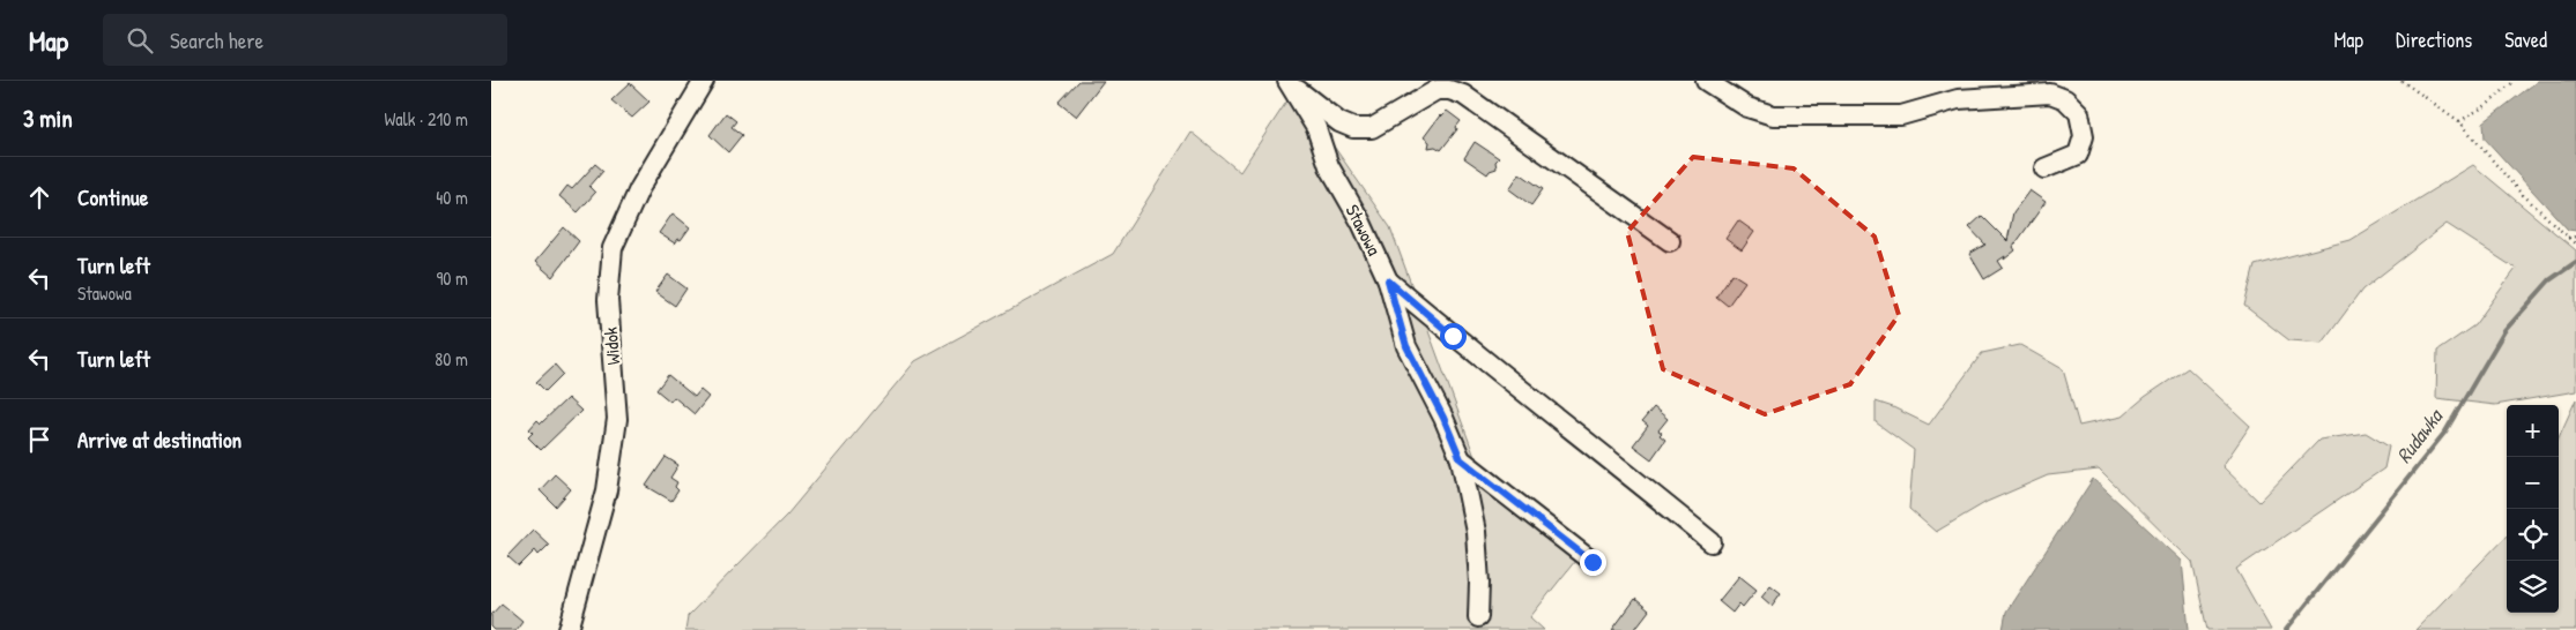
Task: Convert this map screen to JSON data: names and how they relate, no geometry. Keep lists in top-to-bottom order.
{
  "streets": {
    "street": ["Stawowa", "Widok"]
  },
  "water": ["Rudawka"],
  "page": {
    "header": "Map",
    "search": "Search here",
    "nav": ["Map", "Directions", "Saved"],
    "heading": ["3 min", "Walk · 210 m"],
    "list": [
      ["Continue", "40 m"],
      ["Turn left", "Stawowa", "90 m"],
      ["Turn left", "80 m"],
      "Arrive at destination"
    ],
    "map_buttons": ["+", "−"]
  }
}
